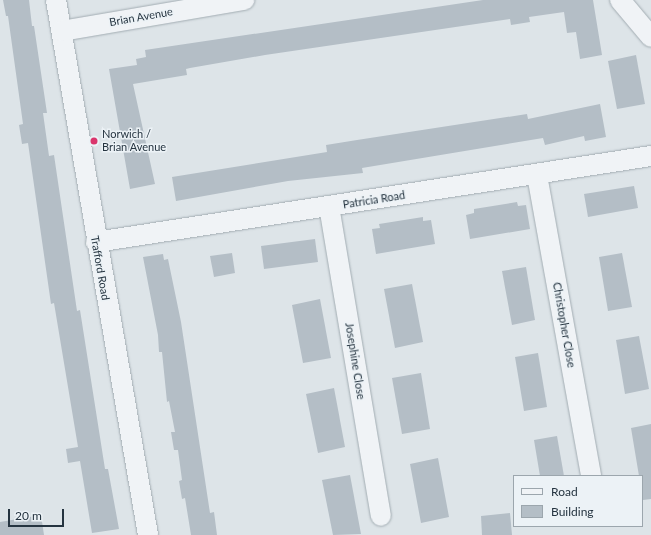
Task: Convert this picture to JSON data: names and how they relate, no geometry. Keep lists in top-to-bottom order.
{
  "streets": {
    "street": [
      "Brian Avenue",
      "Patricia Road",
      "Trafford Road",
      "Christopher Close",
      "Josephine Close"
    ]
  },
  "crossings": [
    ["Brian Avenue", "Trafford Road"],
    ["Patricia Road", "Trafford Road"],
    ["Patricia Road", "Christopher Close"],
    ["Patricia Road", "Josephine Close"]
  ],
  "places": ["Norwich / Brian Avenue"],
  "legend": ["Road", "Building"],
  "scale_bar": "20 m"
}
